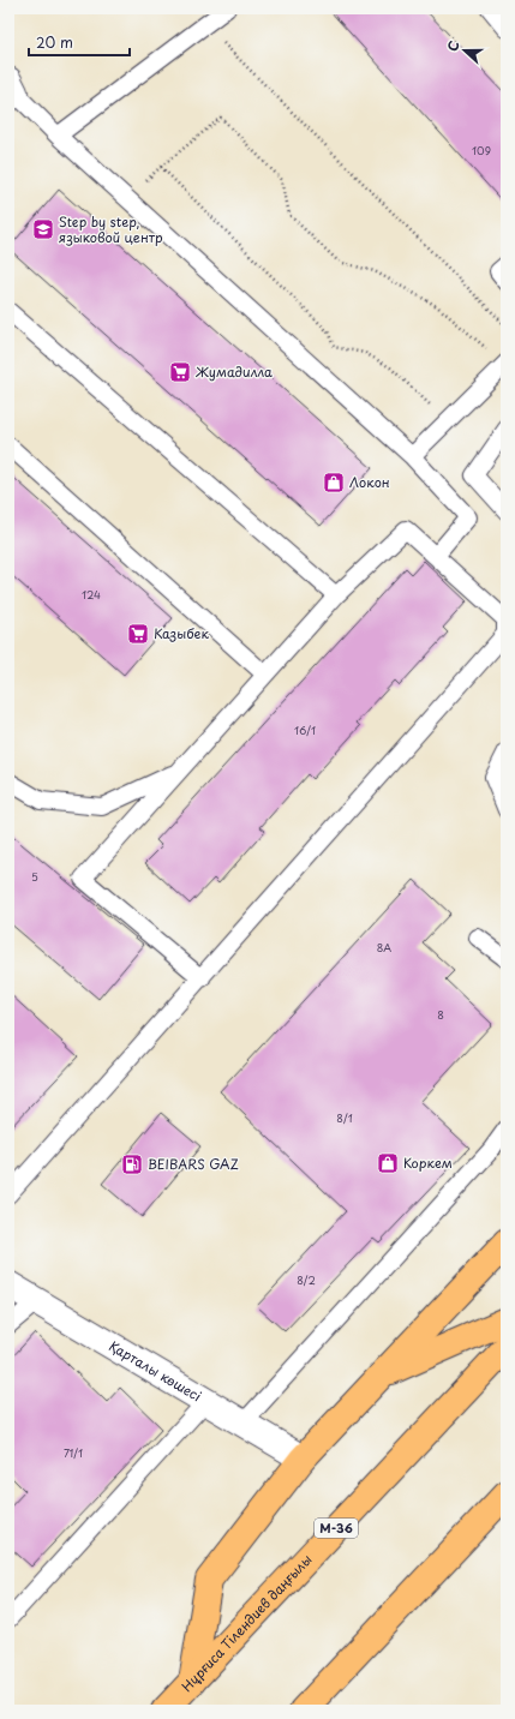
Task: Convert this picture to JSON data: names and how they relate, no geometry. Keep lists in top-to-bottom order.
{
  "streets": {
    "main road": ["M-36", "Нұрғиса Тілендиев даңғылы"],
    "street": ["Қарталы көшесі"]
  },
  "places": {
    "school or university": ["Step by step, языковой центр"],
    "supermarket": ["Жумадилла", "Казыбек"],
    "shop": ["Локон", "Коркем"],
    "fuel station": ["BEIBARS GAZ"]
  },
  "house_numbers": [
    "109",
    "124",
    "16/1",
    "5",
    "8А",
    "8",
    "8/1",
    "8/2",
    "71/1"
  ],
  "scale_bar": "20 m",
  "north": "left"
}
